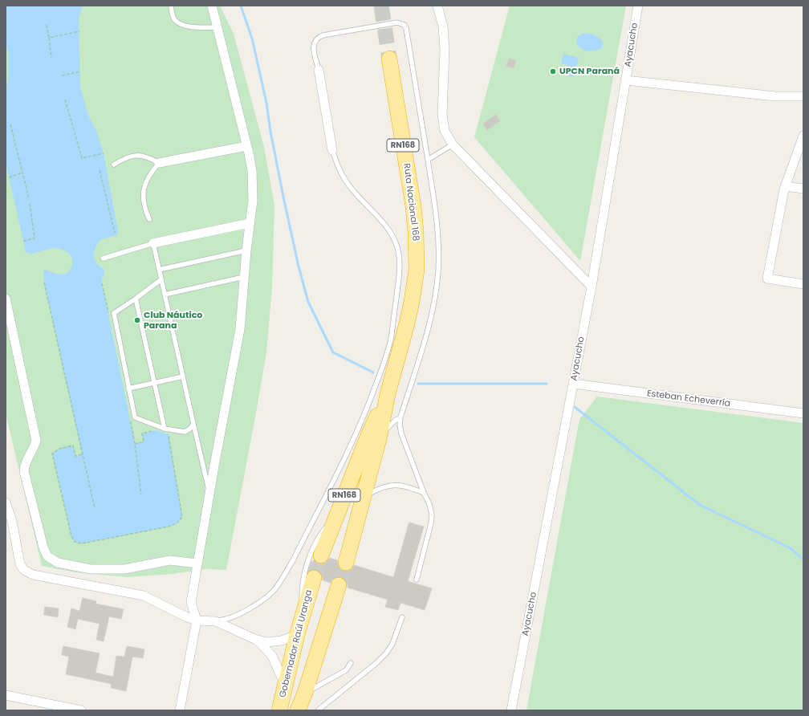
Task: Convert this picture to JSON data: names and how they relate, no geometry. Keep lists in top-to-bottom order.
{
  "streets": {
    "highway": ["RN168", "Ruta Nacional 168", "Gobernador Raúl Uranga"],
    "street": ["Ayacucho", "Esteban Echeverría"]
  },
  "crossings": [
    ["Ayacucho", "Esteban Echeverría"],
    ["RN168", "Ruta Nacional 168"]
  ],
  "places": ["UPCN Paraná", "Club Náutico Parana"]
}
